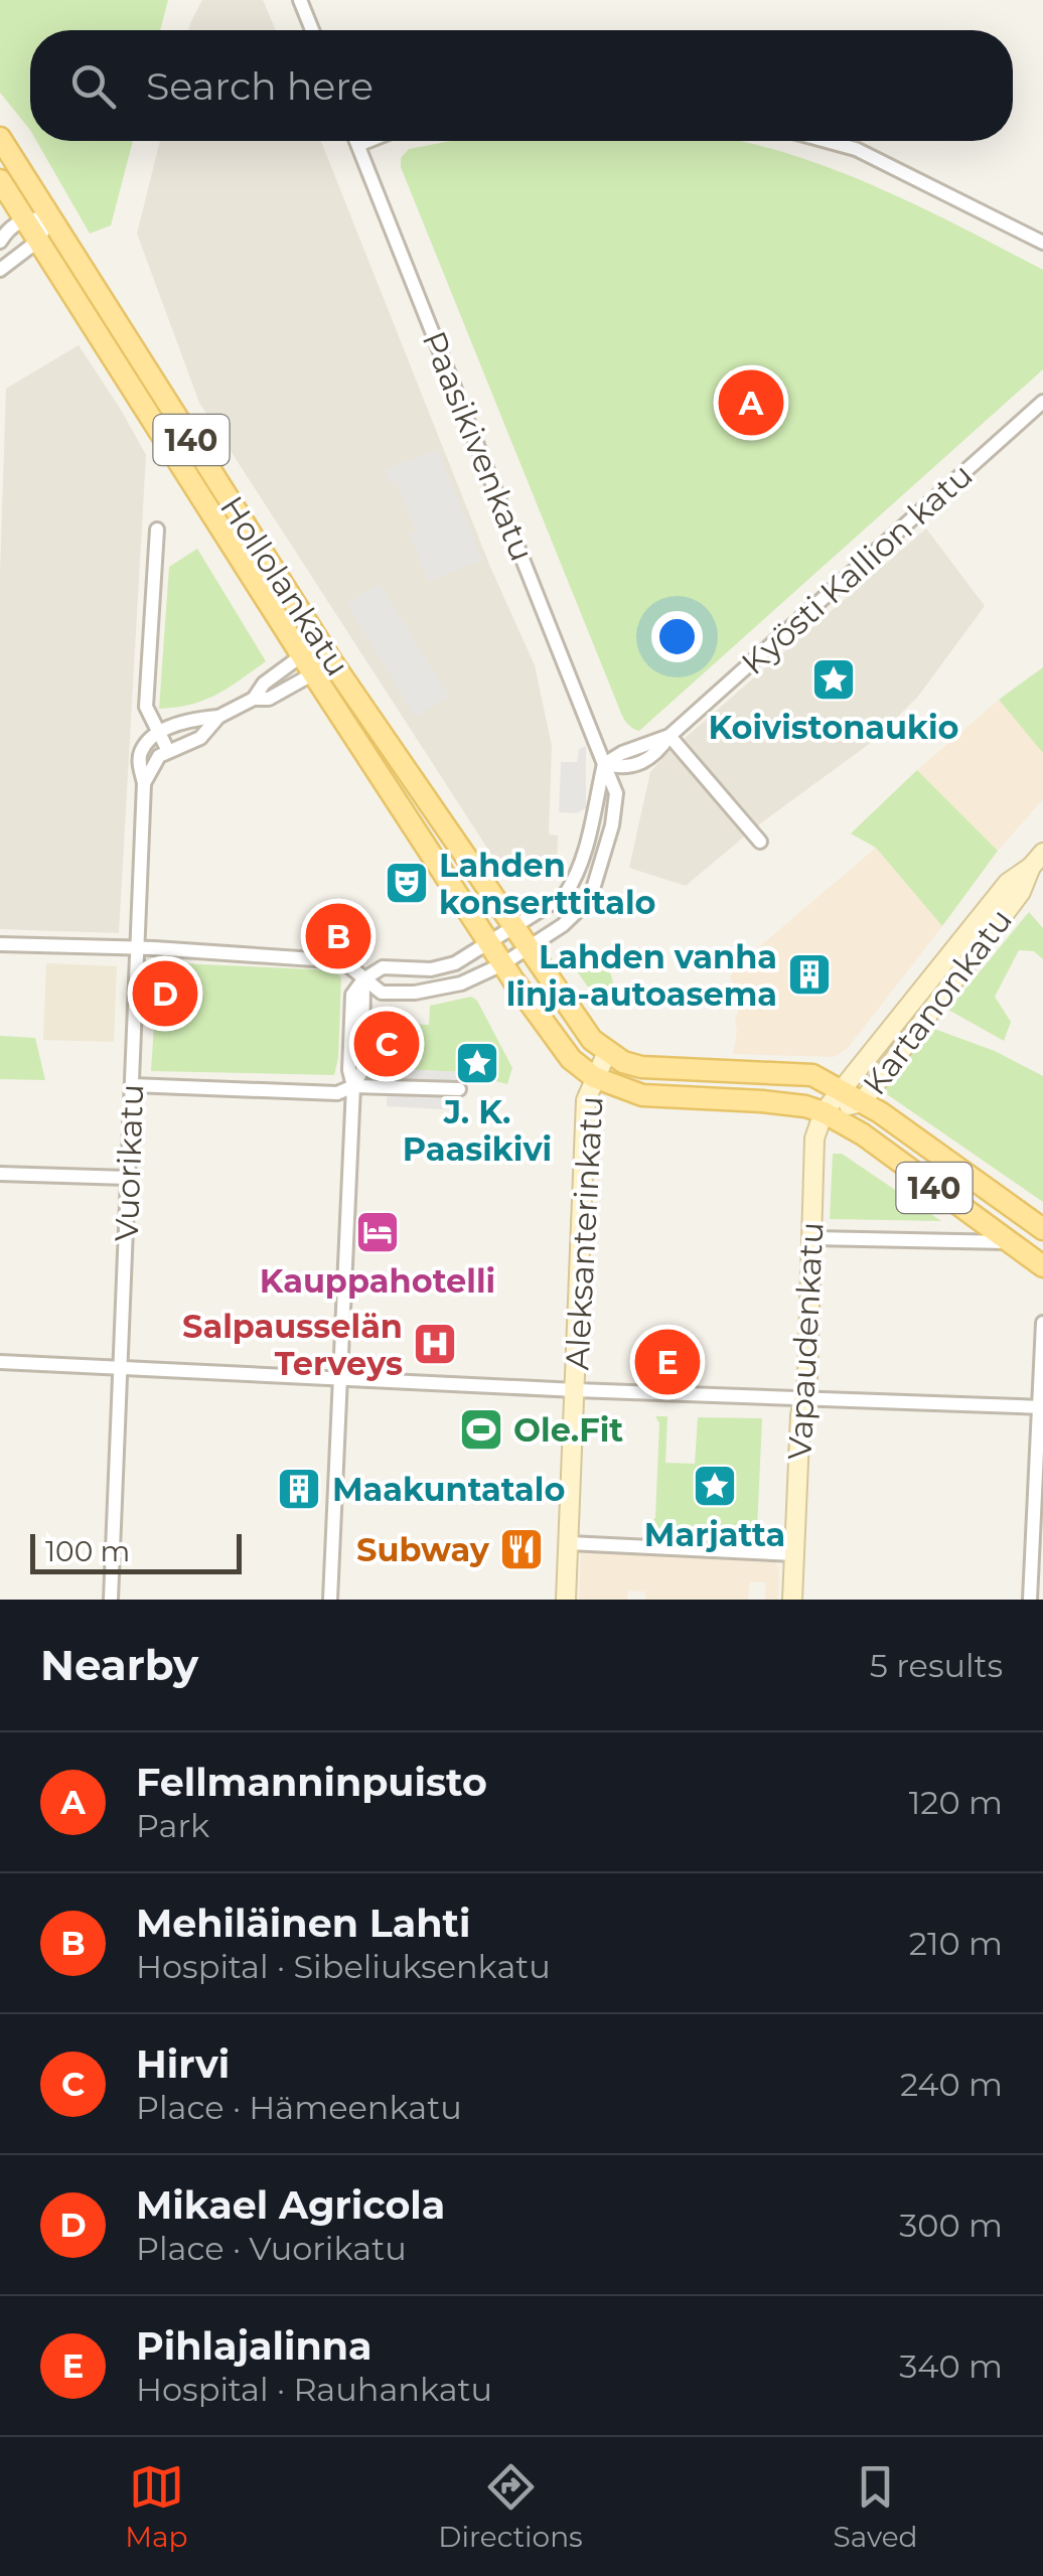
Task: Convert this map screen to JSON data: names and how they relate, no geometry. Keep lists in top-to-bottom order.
{
  "streets": {
    "main road": [
      "140",
      "Hollolankatu",
      "Kartanonkatu",
      "Aleksanterinkatu",
      "Vapaudenkatu"
    ],
    "street": ["Paasikivenkatu", "Kyösti Kallion katu", "Vuorikatu"]
  },
  "crossings": [
    ["140", "Paasikivenkatu"],
    ["140", "Hollolankatu"],
    ["140", "Kartanonkatu"],
    ["140", "Aleksanterinkatu"],
    ["140", "Vapaudenkatu"],
    ["Paasikivenkatu", "Kyösti Kallion katu"],
    ["Paasikivenkatu", "Vuorikatu"]
  ],
  "places": {
    "place": ["Koivistonaukio", "J. K. Paasikivi", "Marjatta"],
    "theatre": ["Lahden konserttitalo"],
    "building": ["Lahden vanha linja-autoasema", "Maakuntatalo"],
    "hotel": ["Kauppahotelli"],
    "hospital": ["Salpausselän Terveys"],
    "sports": ["Ole.Fit"],
    "restaurant": ["Subway"]
  },
  "scale_bar": "100 m",
  "page": {
    "search": "Search here",
    "pins": [
      "A",
      "B",
      "D",
      "C",
      "E"
    ],
    "scale": "100 m",
    "heading": ["Nearby", "5 results"],
    "list": [
      {
        "mark": "A",
        "name": "Fellmanninpuisto",
        "note": "Park",
        "value": "120 m"
      },
      {
        "mark": "B",
        "name": "Mehiläinen Lahti",
        "note": "Hospital · Sibeliuksenkatu",
        "value": "210 m"
      },
      {
        "mark": "C",
        "name": "Hirvi",
        "note": "Place · Hämeenkatu",
        "value": "240 m"
      },
      {
        "mark": "D",
        "name": "Mikael Agricola",
        "note": "Place · Vuorikatu",
        "value": "300 m"
      },
      {
        "mark": "E",
        "name": "Pihlajalinna",
        "note": "Hospital · Rauhankatu",
        "value": "340 m"
      }
    ],
    "nav": ["Map", "Directions", "Saved"]
  }
}
